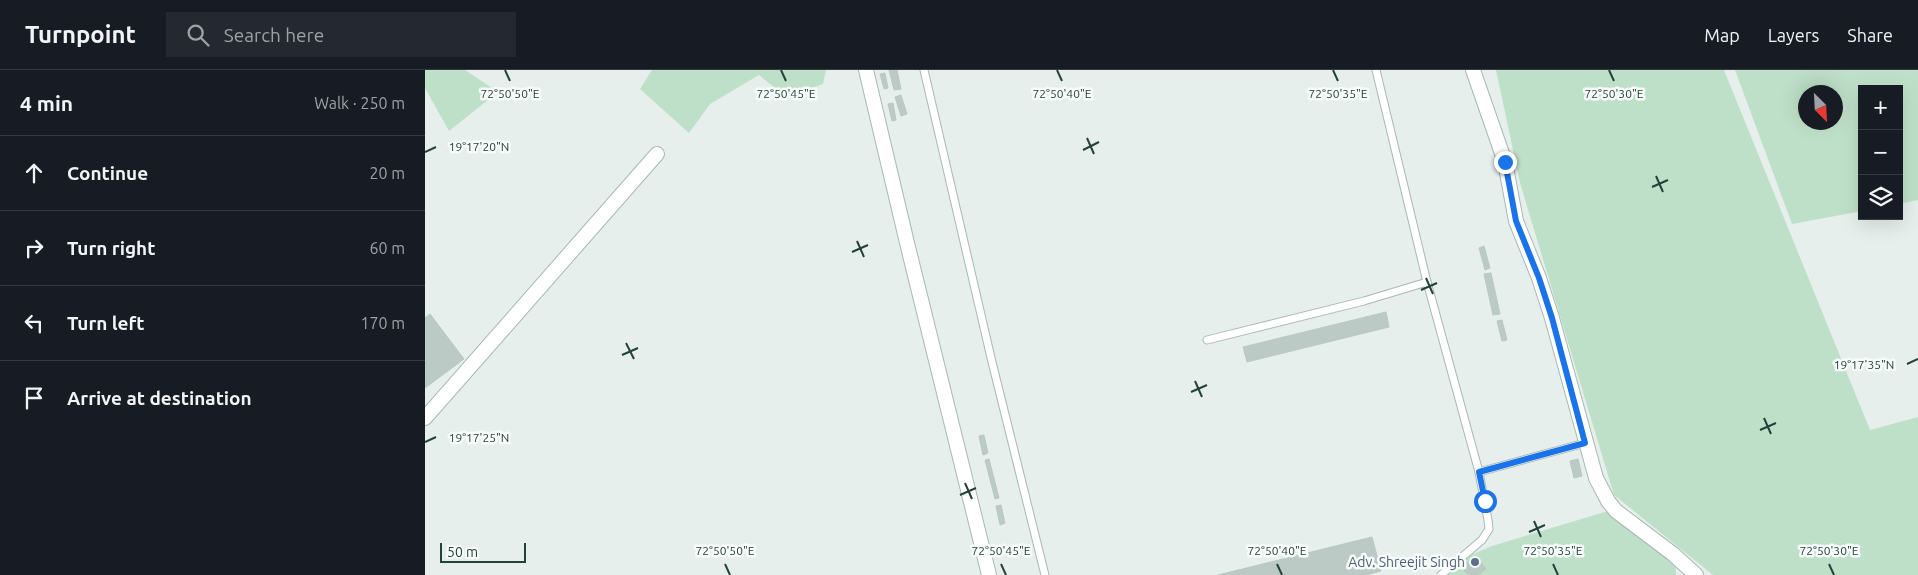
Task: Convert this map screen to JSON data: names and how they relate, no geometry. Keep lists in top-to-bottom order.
{
  "places": ["Adv. Shreejit Singh"],
  "scale_bar": "50 m",
  "north": "bottom right",
  "page": {
    "header": "Turnpoint",
    "search": "Search here",
    "nav": ["Map", "Layers", "Share"],
    "heading": ["4 min", "Walk · 250 m"],
    "map_buttons": ["+", "−"],
    "list": [
      ["Continue", "20 m"],
      ["Turn right", "60 m"],
      ["Turn left", "170 m"],
      "Arrive at destination"
    ],
    "scale": "50 m"
  },
  "coordinates": [
    "72°50'50\"E",
    "72°50'45\"E",
    "72°50'40\"E",
    "72°50'35\"E",
    "72°50'30\"E",
    "19°17'20\"N",
    "19°17'35\"N",
    "19°17'25\"N"
  ]
}
